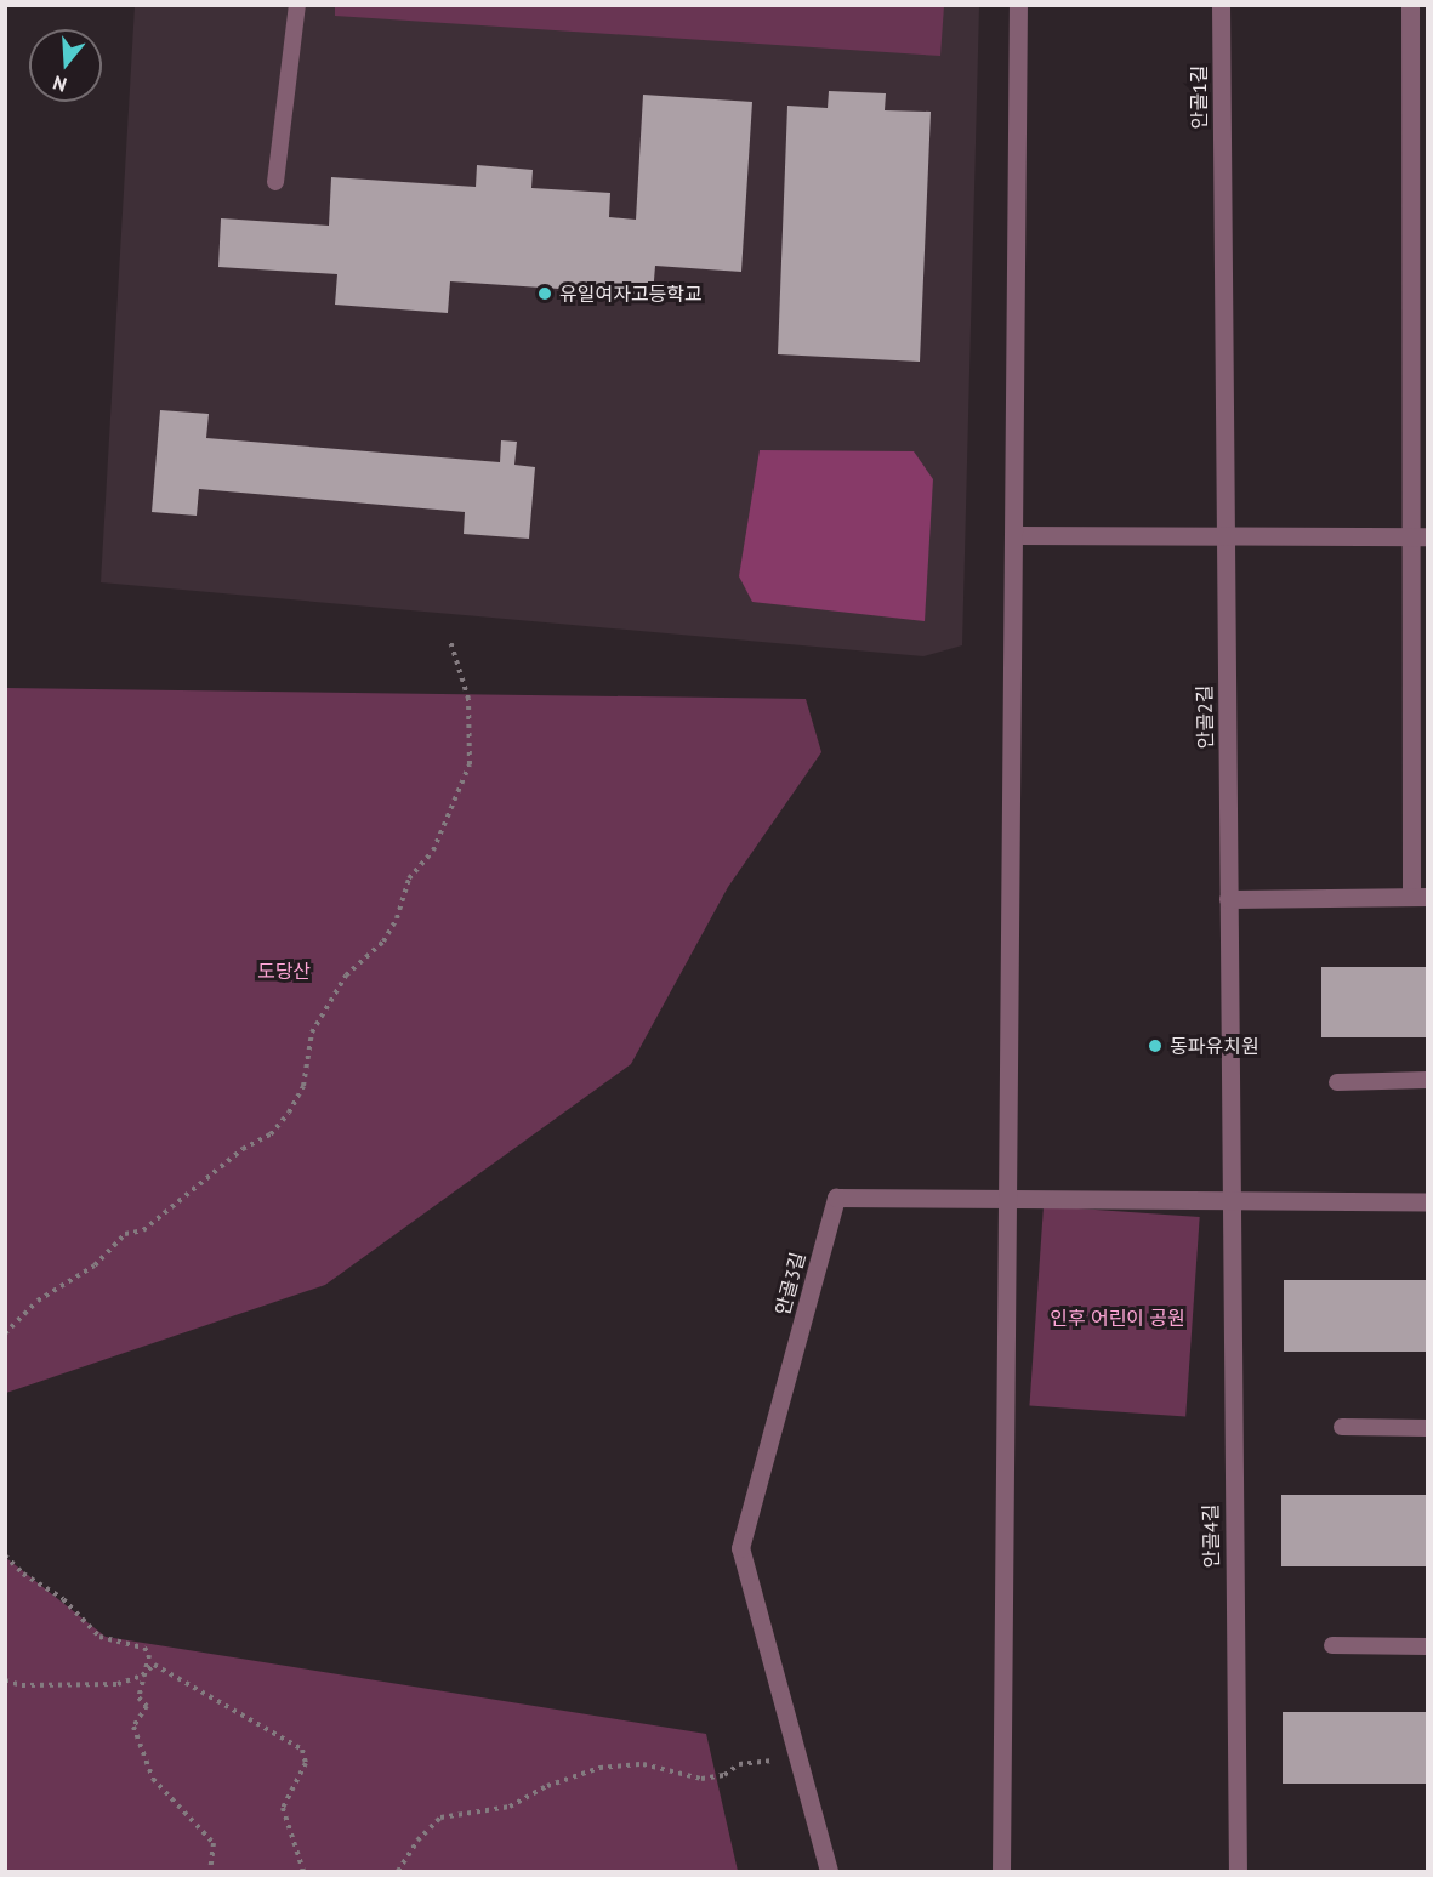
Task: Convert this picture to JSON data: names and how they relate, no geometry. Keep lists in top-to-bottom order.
{
  "streets": {
    "street": [
      "안골1길",
      "안골2길",
      "안골3길",
      "안골4길"
    ]
  },
  "crossings": [
    ["안골1길", "안골2길"],
    ["안골3길", "안골4길"]
  ],
  "parks": ["도당산", "인후 어린이 공원"],
  "places": ["유일여자고등학교", "동파유치원"],
  "north": "bottom"
}
